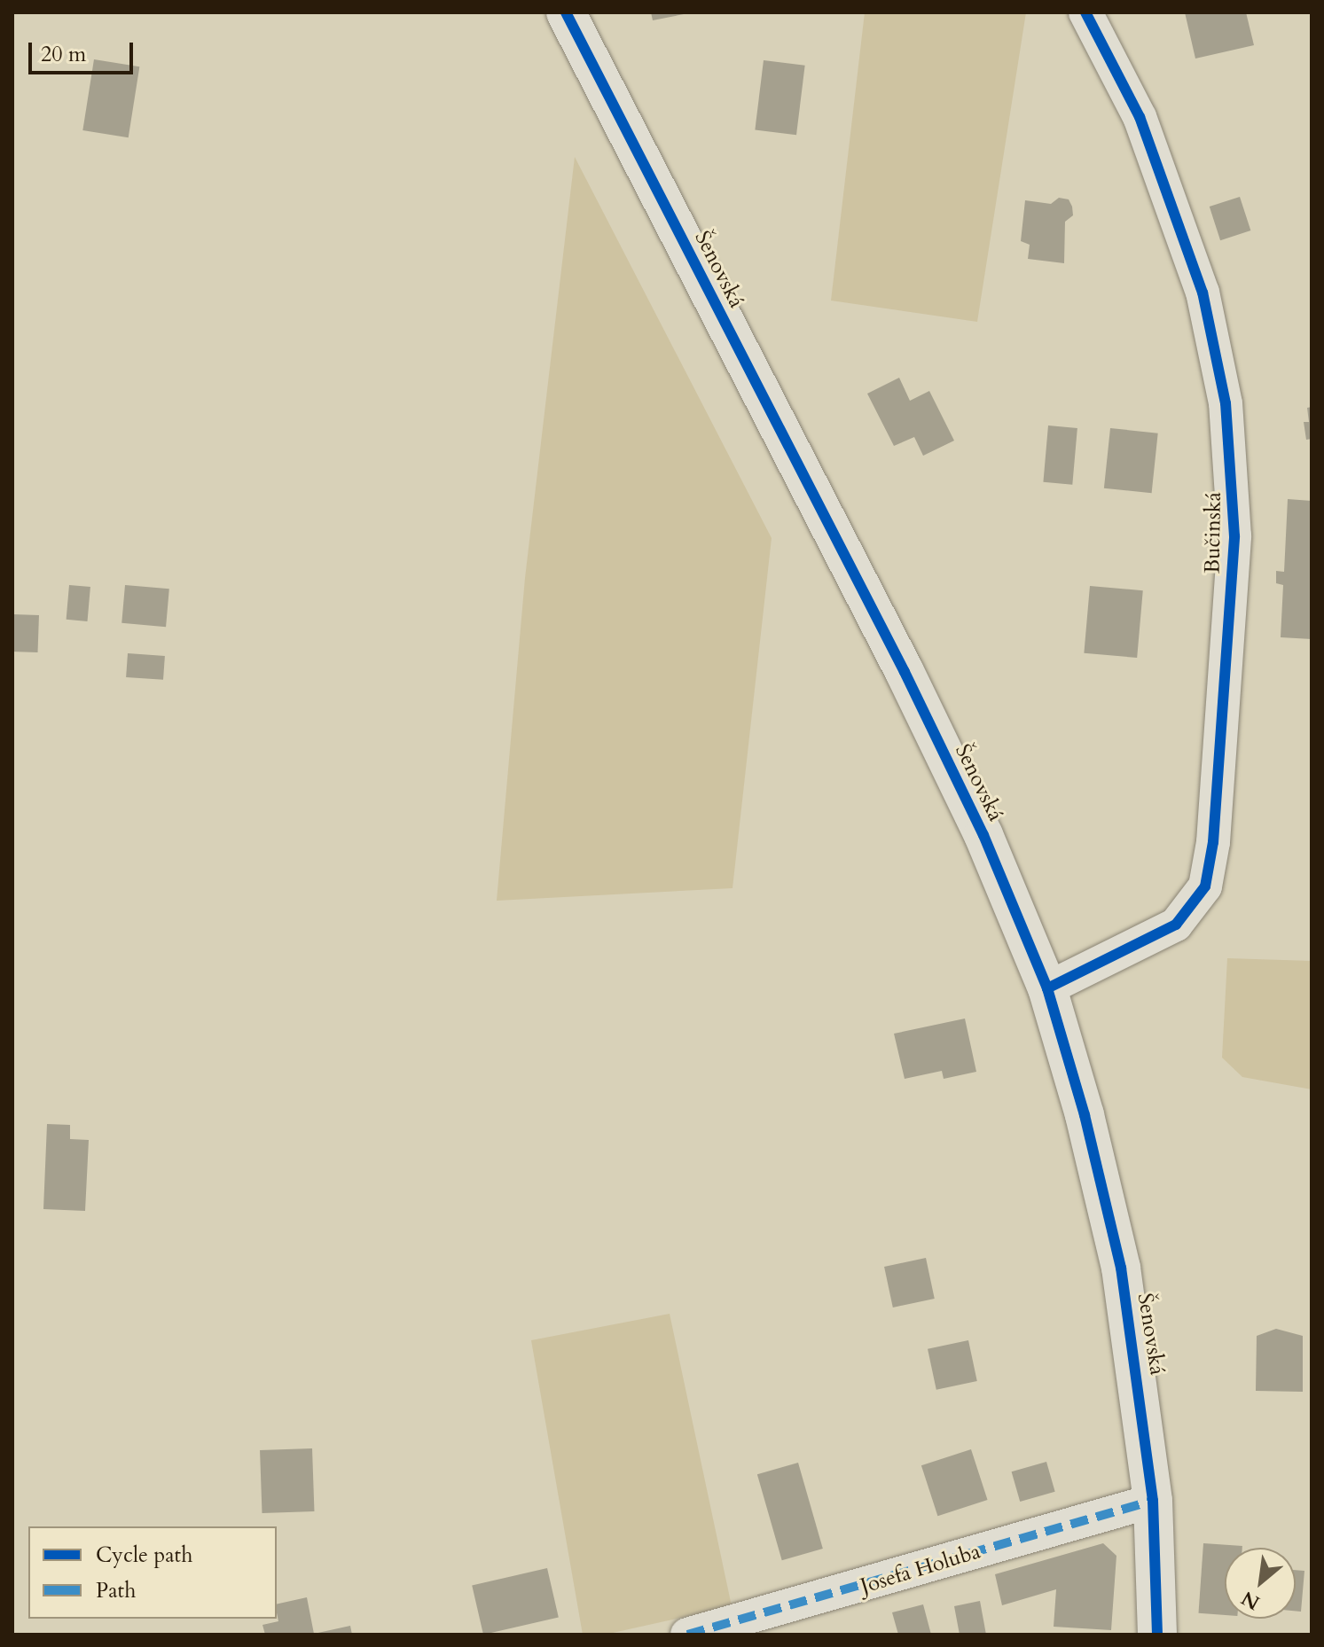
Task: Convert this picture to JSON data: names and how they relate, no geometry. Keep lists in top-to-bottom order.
{
  "streets": {
    "main road": ["Šenovská"],
    "street": ["Bučinská", "Josefa Holuba"]
  },
  "crossings": [
    ["Šenovská", "Bučinská"],
    ["Šenovská", "Josefa Holuba"]
  ],
  "legend": ["Cycle path", "Path"],
  "scale_bar": "20 m",
  "north": "bottom left"
}
